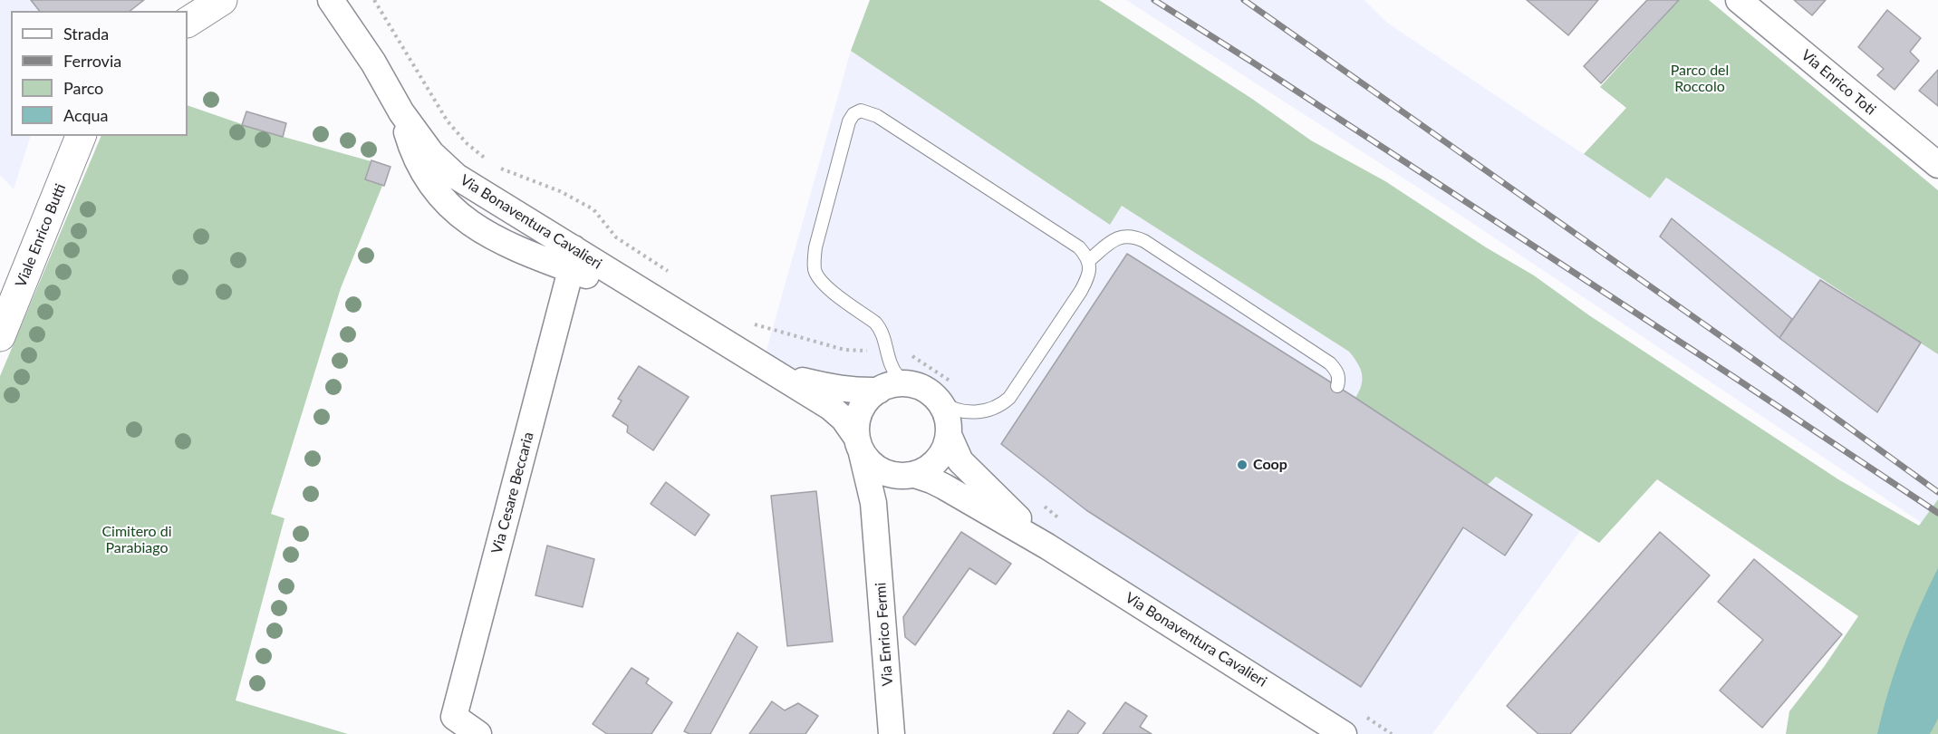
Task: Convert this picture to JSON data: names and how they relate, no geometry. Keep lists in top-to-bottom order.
{
  "streets": {
    "street": [
      "Via Enrico Toti",
      "Via Bonaventura Cavalieri",
      "Viale Enrico Butti",
      "Via Cesare Beccaria",
      "Via Enrico Fermi"
    ]
  },
  "crossings": [
    ["Via Bonaventura Cavalieri", "Via Cesare Beccaria"],
    ["Via Bonaventura Cavalieri", "Via Enrico Fermi"]
  ],
  "parks": ["Parco del Roccolo", "Cimitero di Parabiago"],
  "places": ["Coop"],
  "legend": [
    "Strada",
    "Ferrovia",
    "Parco",
    "Acqua"
  ]
}
